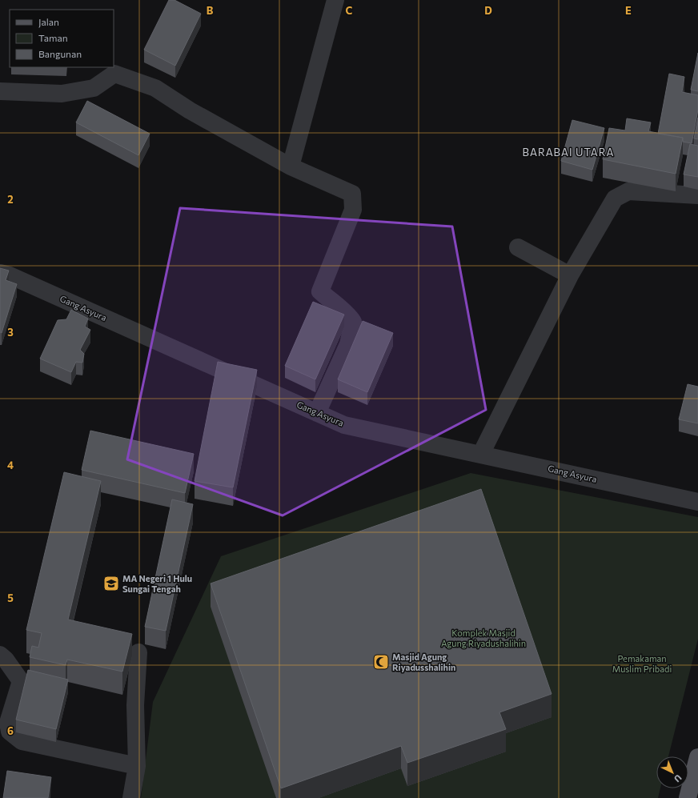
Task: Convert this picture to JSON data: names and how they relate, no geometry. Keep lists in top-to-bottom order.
{
  "streets": {
    "street": ["Gang Asyura"]
  },
  "districts": ["BARABAI UTARA"],
  "parks": ["Komplek Masjid Agung Riyadushalihin", "Pemakaman Muslim Pribadi"],
  "places": {
    "school or university": ["MA Negeri 1 Hulu Sungai Tengah"],
    "mosque": ["Masjid Agung Riyadusshalihin"]
  },
  "legend": ["Jalan", "Taman", "Bangunan"],
  "north": "bottom right",
  "grid": {
    "columns": [
      "B",
      "C",
      "D",
      "E"
    ],
    "rows": [
      "2",
      "3",
      "4",
      "5",
      "6"
    ]
  }
}
